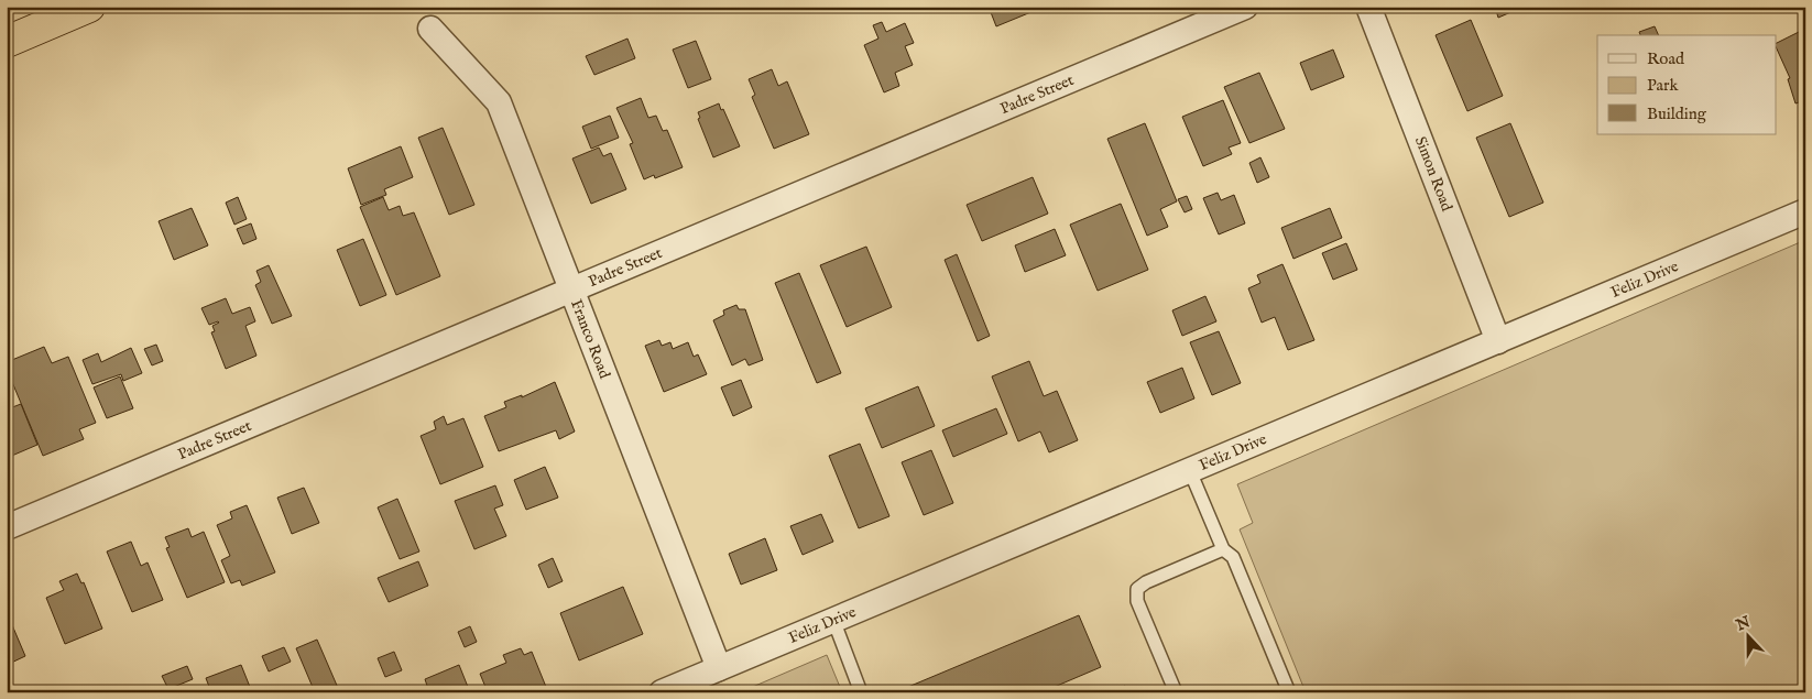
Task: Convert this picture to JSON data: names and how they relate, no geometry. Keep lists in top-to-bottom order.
{
  "streets": {
    "street": [
      "Padre Street",
      "Simon Road",
      "Feliz Drive",
      "Franco Road"
    ]
  },
  "crossings": [
    ["Padre Street", "Franco Road"],
    ["Simon Road", "Feliz Drive"],
    ["Feliz Drive", "Franco Road"]
  ],
  "legend": ["Road", "Park", "Building"],
  "north": "top"
}
